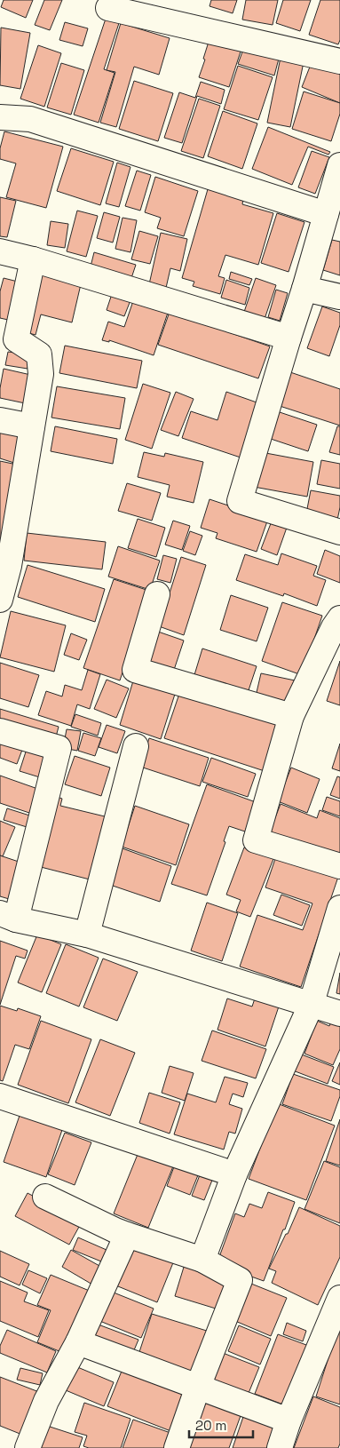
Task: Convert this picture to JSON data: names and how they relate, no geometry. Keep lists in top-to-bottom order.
{
  "scale_bar": "20 m"
}
